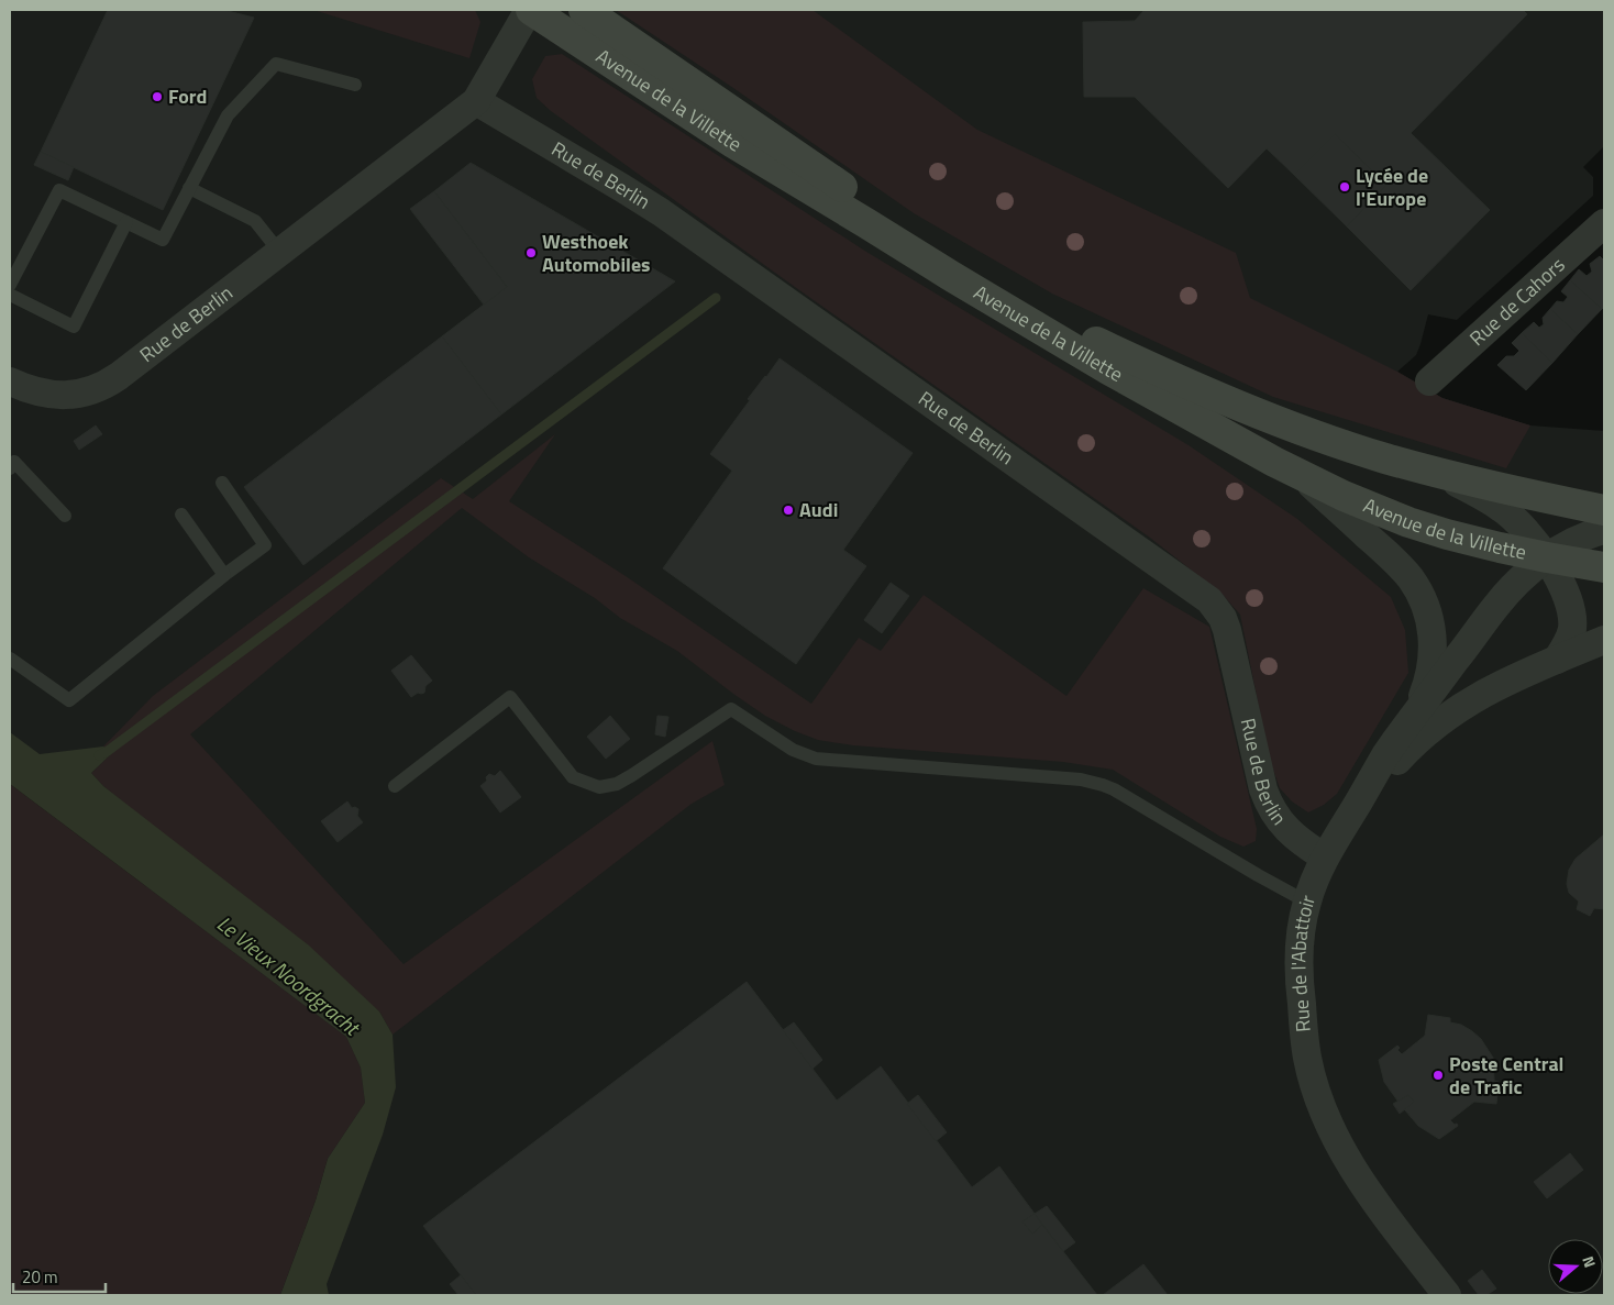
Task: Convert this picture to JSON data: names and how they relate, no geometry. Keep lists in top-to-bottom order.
{
  "streets": {
    "main road": ["Avenue de la Villette"],
    "street": ["Rue de Berlin", "Rue de Cahors", "Rue de l'Abattoir"]
  },
  "crossings": [
    ["Avenue de la Villette", "Rue de Berlin"],
    ["Avenue de la Villette", "Rue de l'Abattoir"],
    ["Rue de Berlin", "Rue de l'Abattoir"]
  ],
  "water": ["Le Vieux Noordgracht"],
  "places": [
    "Ford",
    "Lycée de l'Europe",
    "Westhoek Automobiles",
    "Audi",
    "Poste Central de Trafic"
  ],
  "scale_bar": "20 m",
  "north": "right"
}
